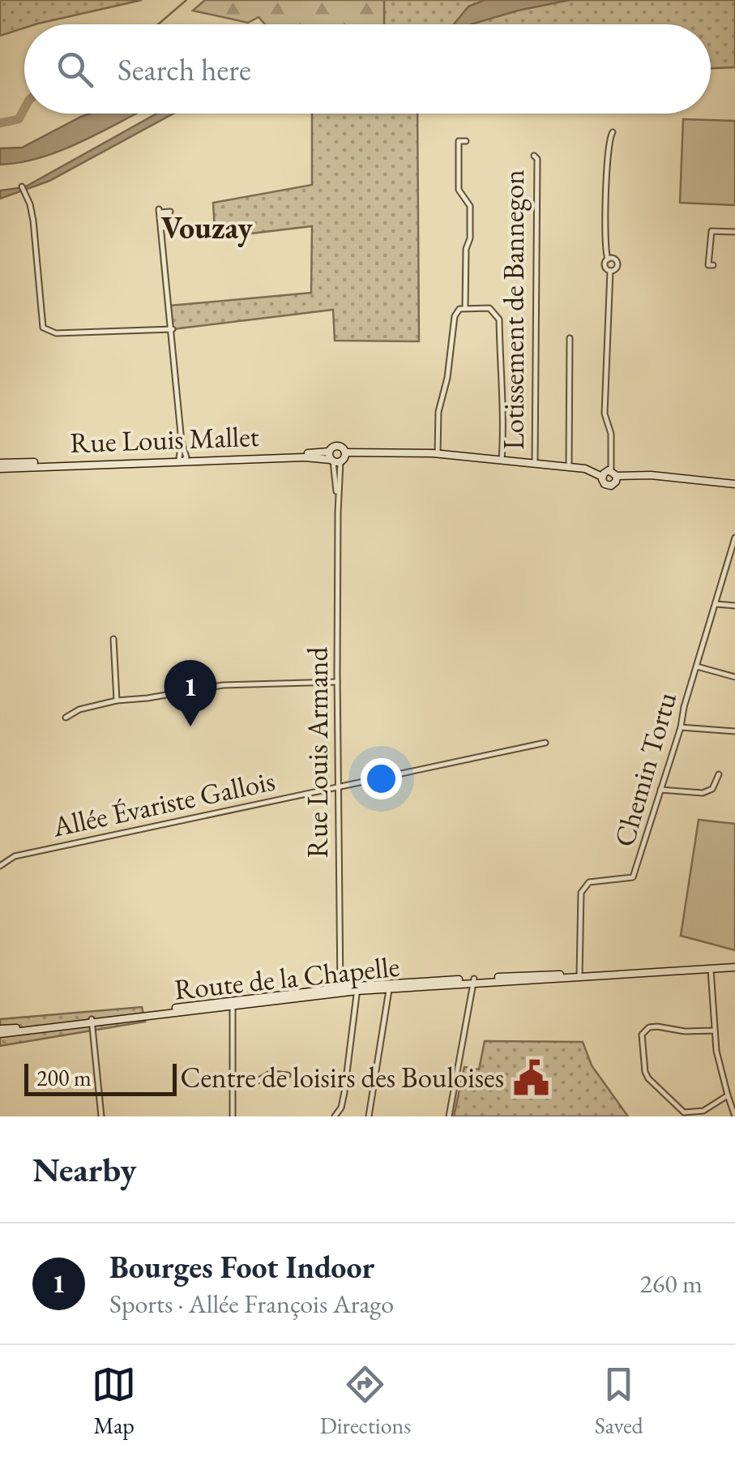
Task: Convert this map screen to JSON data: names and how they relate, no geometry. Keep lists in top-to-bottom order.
{
  "streets": {
    "main road": ["Rue Louis Mallet", "Route de la Chapelle"],
    "street": [
      "Lotissement de Bannegon",
      "Rue Louis Armand",
      "Chemin Tortu",
      "Allée Évariste Gallois"
    ]
  },
  "crossings": [
    ["Lotissement de Bannegon", "Rue Louis Mallet"],
    ["Rue Louis Mallet", "Rue Louis Armand"],
    ["Rue Louis Armand", "Allée Évariste Gallois"],
    ["Rue Louis Armand", "Route de la Chapelle"],
    ["Chemin Tortu", "Route de la Chapelle"]
  ],
  "districts": ["Vouzay"],
  "places": {
    "public building": ["Centre de loisirs des Bouloises"]
  },
  "scale_bar": "200 m",
  "page": {
    "search": "Search here",
    "pins": "1",
    "scale": "200 m",
    "heading": "Nearby",
    "list": [
      {
        "mark": "1",
        "name": "Bourges Foot Indoor",
        "note": "Sports · Allée François Arago",
        "value": "260 m"
      }
    ],
    "nav": ["Map", "Directions", "Saved"]
  }
}
